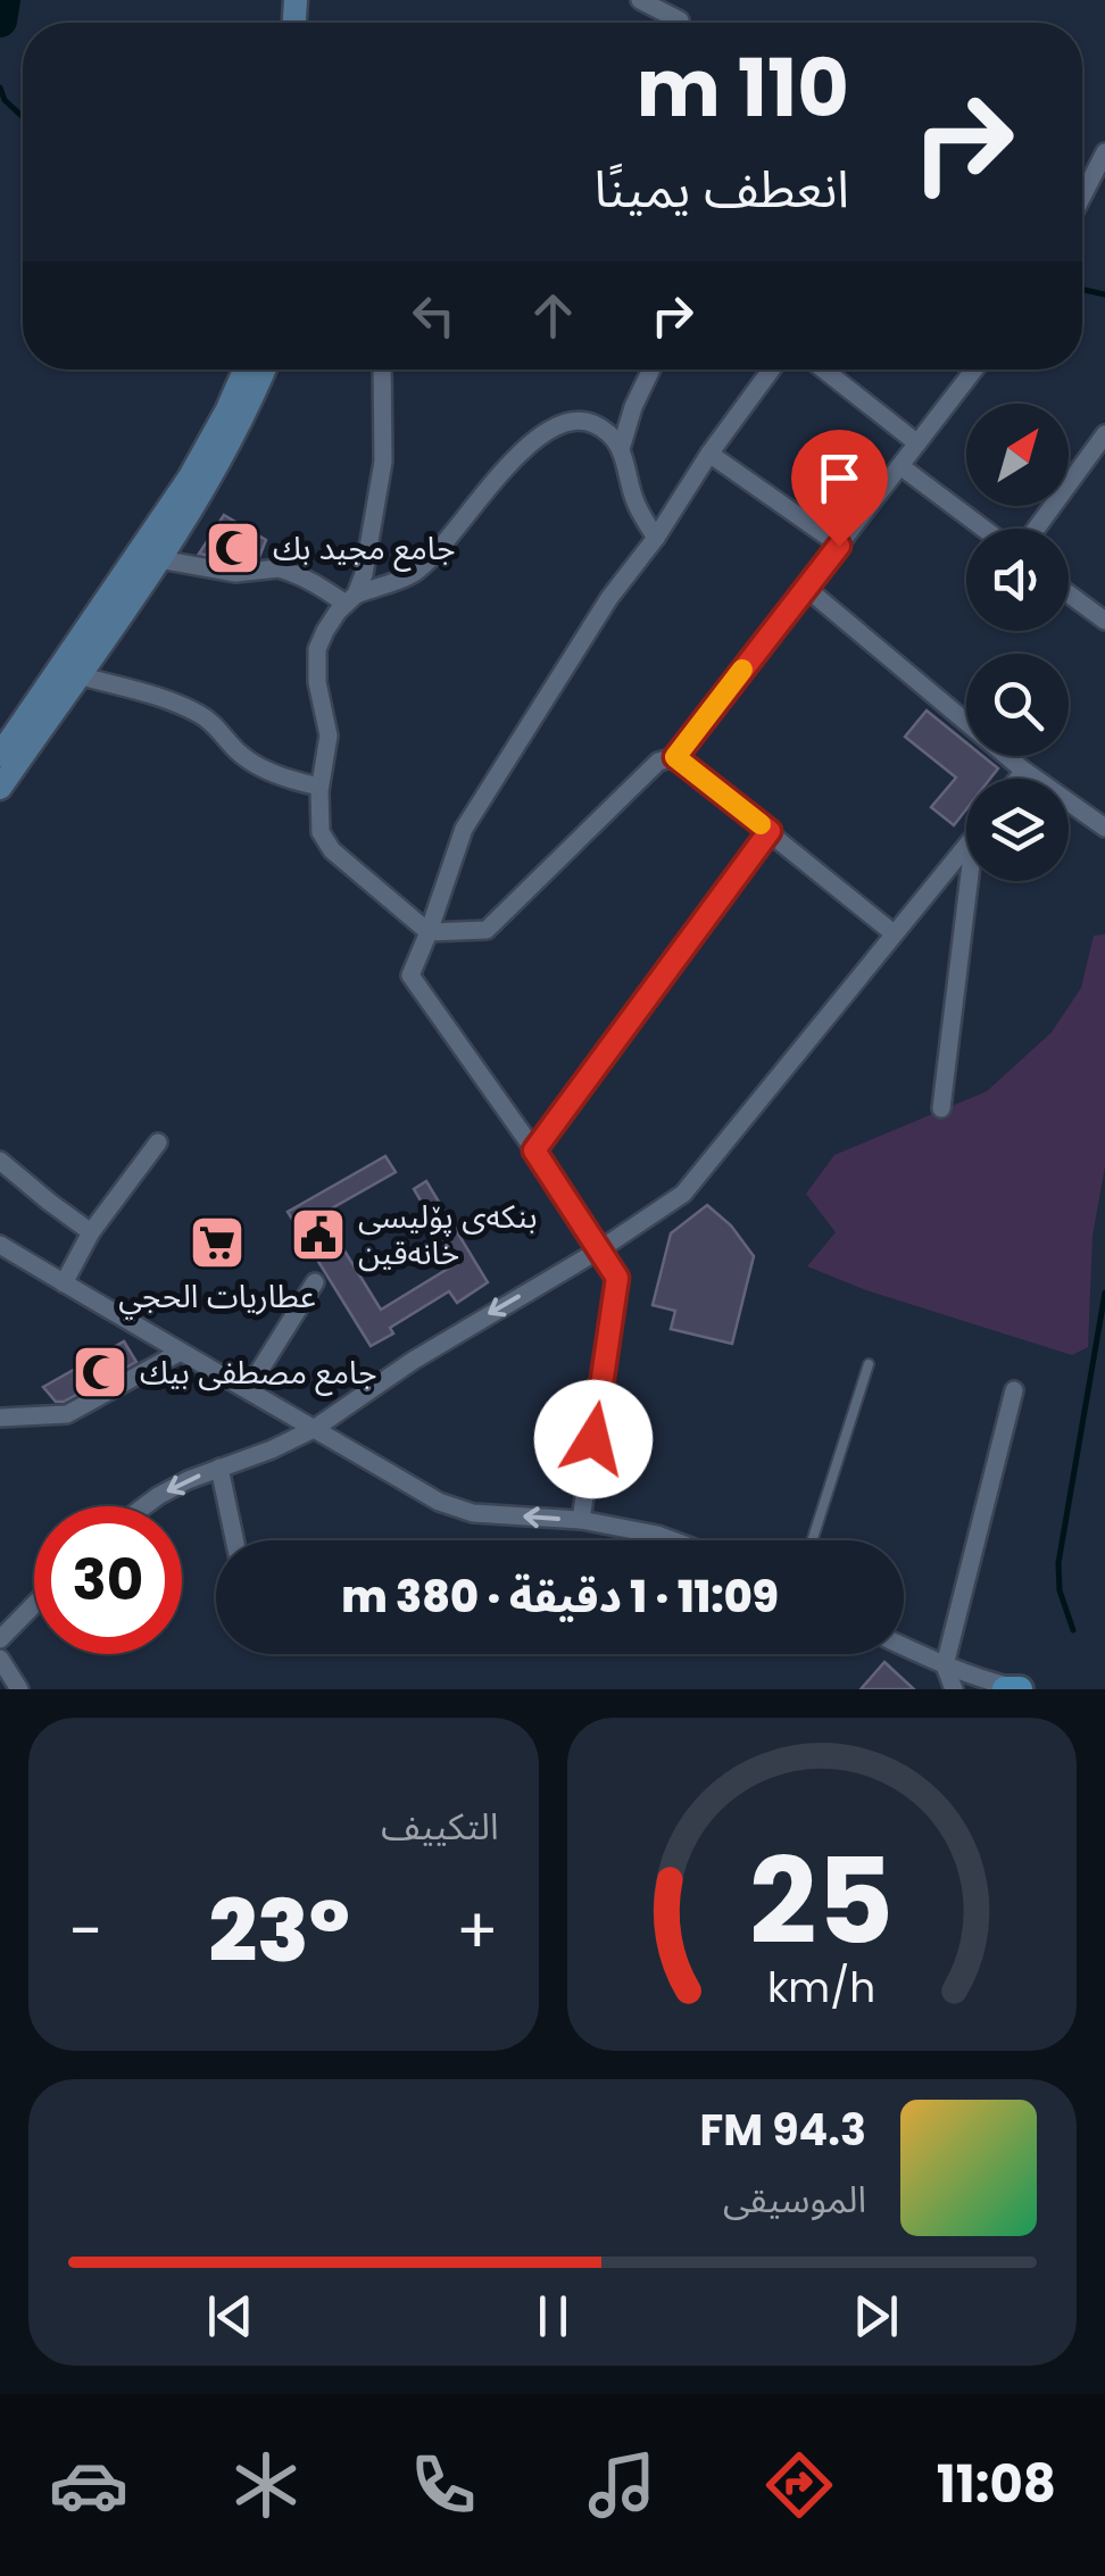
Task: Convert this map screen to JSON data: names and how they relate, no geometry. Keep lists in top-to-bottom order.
{
  "places": {
    "mosque": ["جامع مجيد بك", "جامع مصطفى بيك"],
    "public building": ["بنکەی پۆلیسی خانەقین"],
    "supermarket": ["عطاريات الحجي"]
  },
  "north": "top right",
  "page": {
    "turn": ["110 m", "انعطف يمينًا"],
    "limit": "30",
    "trip": "11:09 · 1 دقيقة · 380 m",
    "tile": "التكييف",
    "heat": ["−", "23°", "+"],
    "song": ["94.3 FM", "الموسيقى"],
    "tabs": "11:08",
    "gauge": ["25", "km/h"]
  }
}
